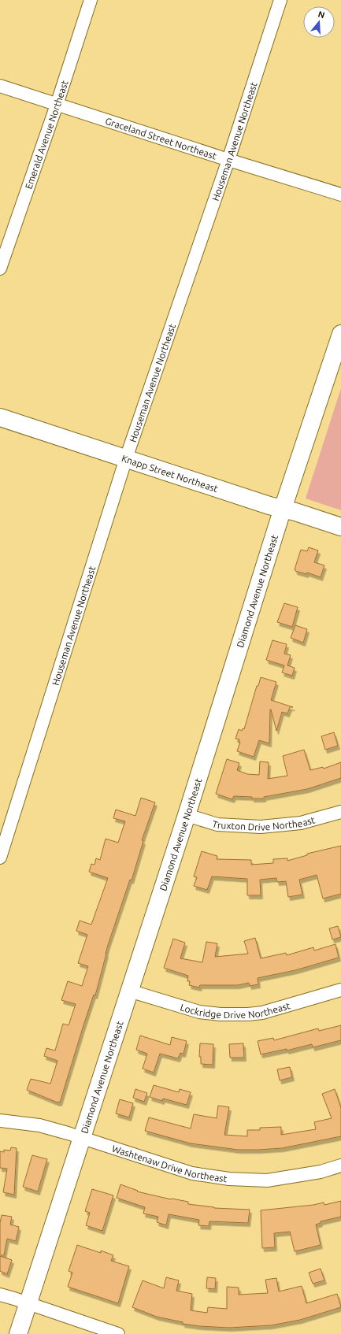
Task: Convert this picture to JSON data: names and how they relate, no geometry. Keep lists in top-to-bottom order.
{
  "streets": {
    "street": [
      "Emerald Avenue Northeast",
      "Graceland Street Northeast",
      "Houseman Avenue Northeast",
      "Knapp Street Northeast",
      "Diamond Avenue Northeast",
      "Truxton Drive Northeast",
      "Lockridge Drive Northeast",
      "Washtenaw Drive Northeast"
    ]
  },
  "crossings": [
    ["Emerald Avenue Northeast", "Graceland Street Northeast"],
    ["Graceland Street Northeast", "Houseman Avenue Northeast"],
    ["Houseman Avenue Northeast", "Knapp Street Northeast"],
    ["Knapp Street Northeast", "Diamond Avenue Northeast"],
    ["Diamond Avenue Northeast", "Truxton Drive Northeast"],
    ["Diamond Avenue Northeast", "Lockridge Drive Northeast"],
    ["Diamond Avenue Northeast", "Washtenaw Drive Northeast"]
  ],
  "north": "top"
}
